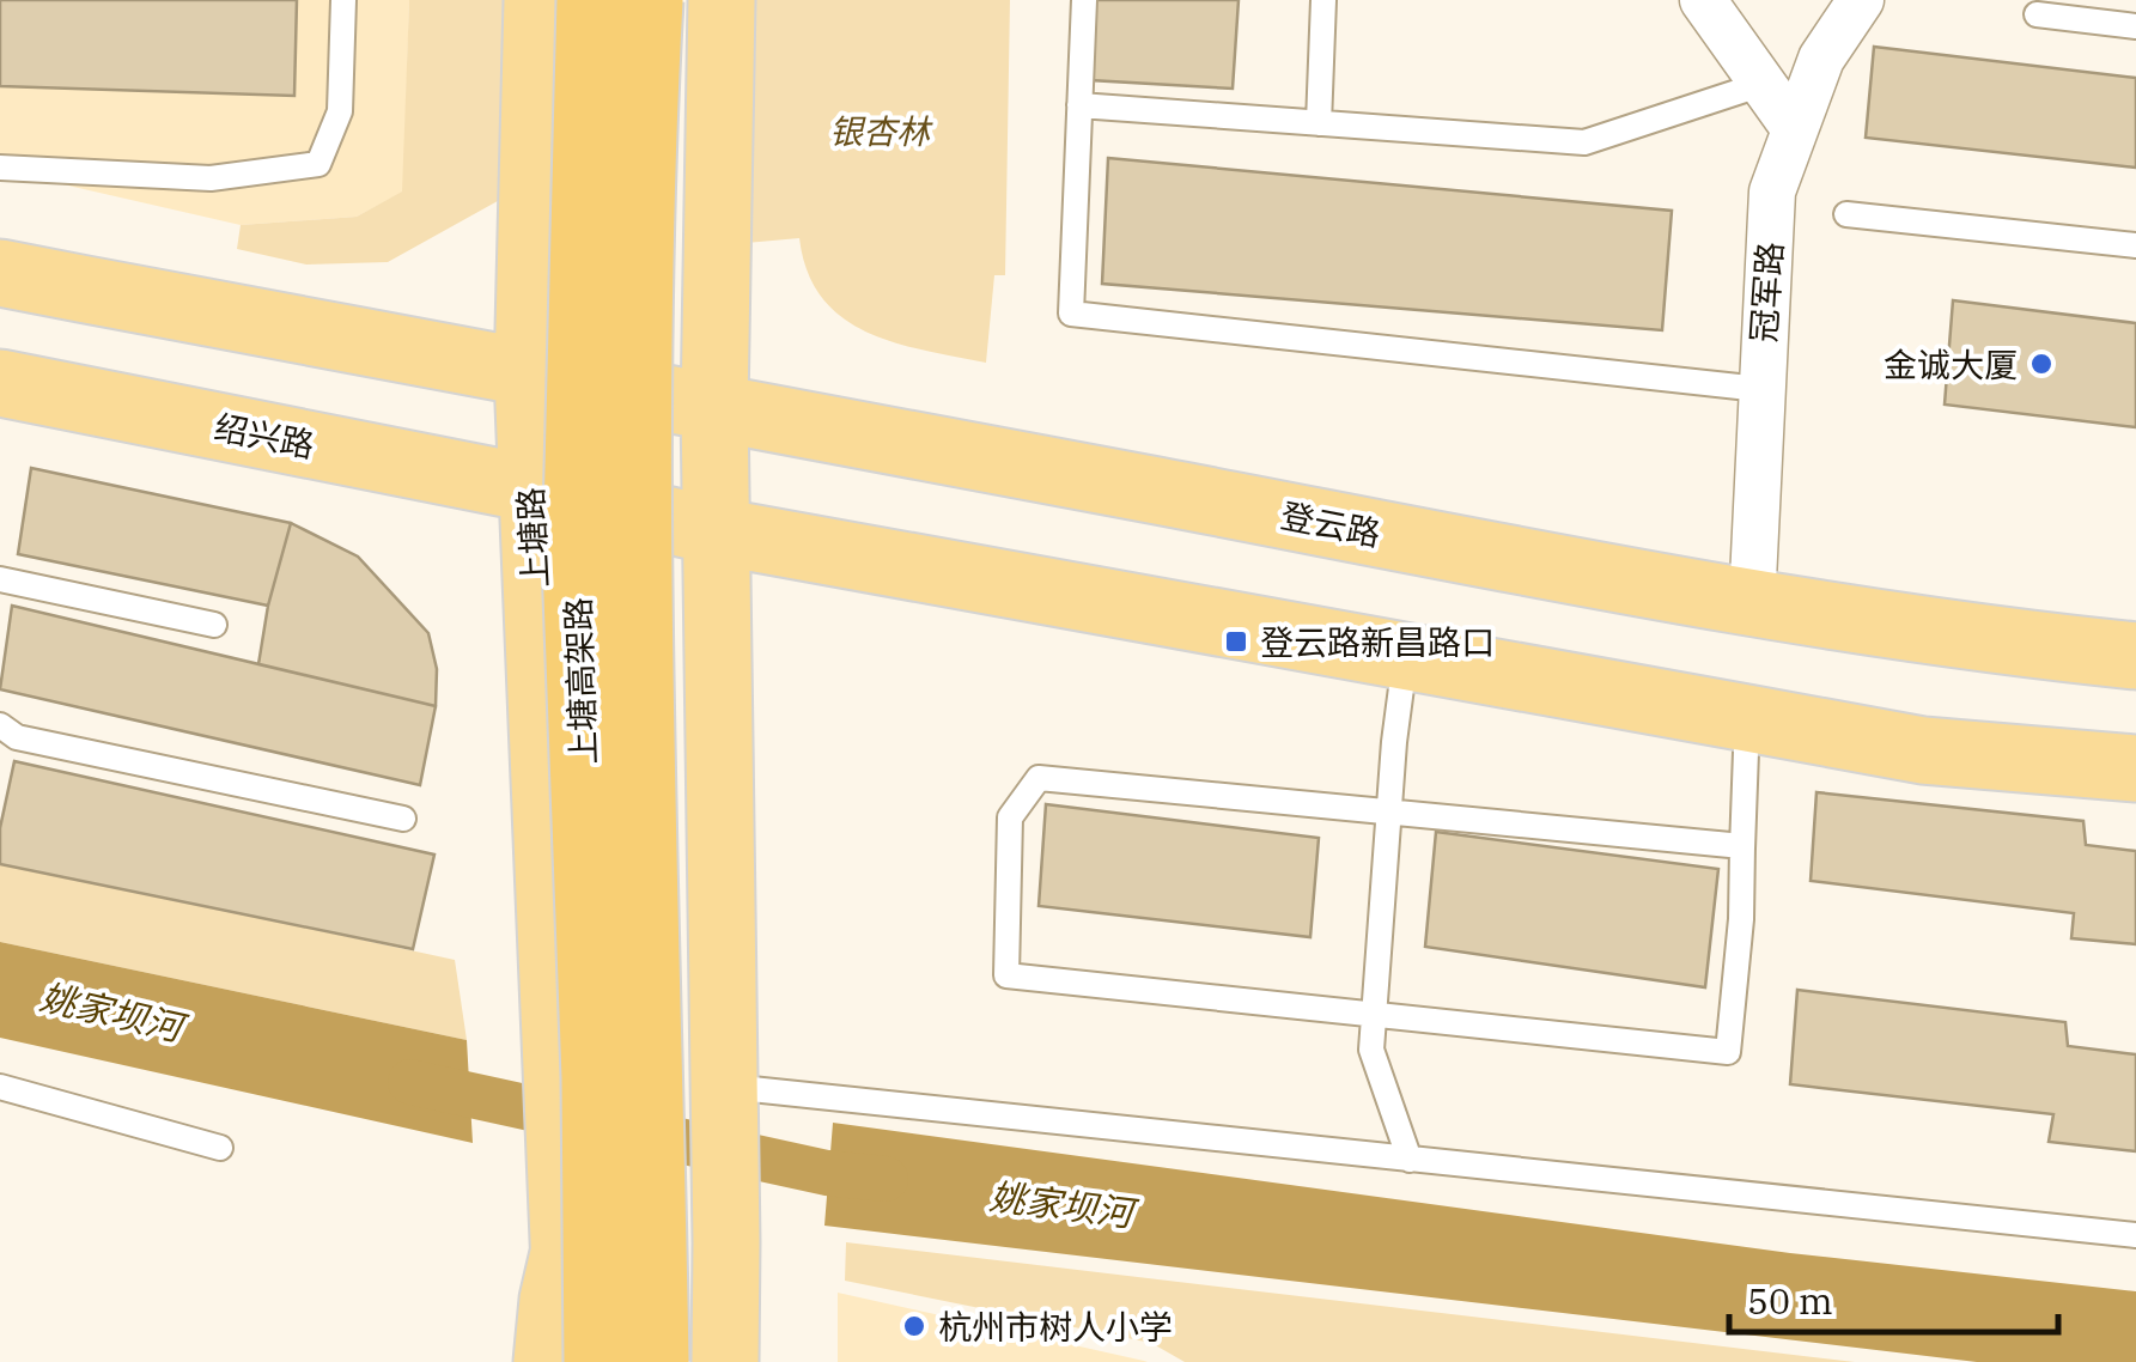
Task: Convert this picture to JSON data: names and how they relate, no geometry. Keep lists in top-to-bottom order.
{
  "streets": {
    "highway": ["上塘高架路"],
    "main road": ["绍兴路", "登云路", "上塘路"],
    "street": ["冠军路"]
  },
  "crossings": [
    ["冠军路", "登云路"],
    ["绍兴路", "上塘路"],
    ["登云路", "上塘路"]
  ],
  "water": ["姚家坝河"],
  "parks": ["银杏林"],
  "places": {
    "other": ["金诚大厦", "杭州市树人小学"],
    "transit": ["登云路新昌路口"]
  },
  "scale_bar": "50 m"
}
